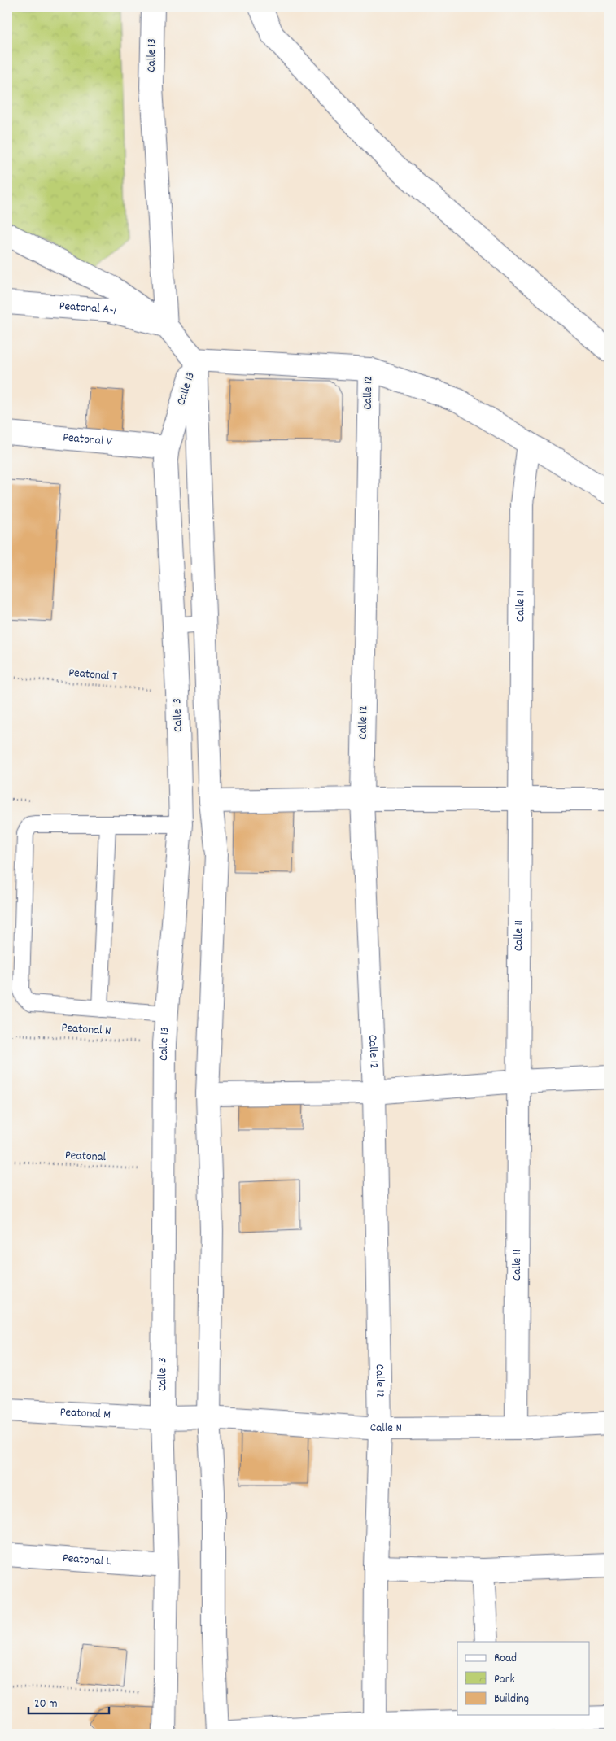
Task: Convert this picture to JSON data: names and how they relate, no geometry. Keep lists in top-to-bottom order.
{
  "streets": {
    "street": [
      "Calle 13",
      "Peatonal A-1",
      "Calle 12",
      "Peatonal V",
      "Calle 11",
      "Peatonal M",
      "Calle N",
      "Peatonal L"
    ],
    "path": ["Peatonal T", "Peatonal N", "Peatonal"]
  },
  "crossings": [
    ["Calle 13", "Peatonal A-1"],
    ["Calle 13", "Peatonal V"],
    ["Calle 13", "Peatonal T"],
    ["Calle 13", "Peatonal N"],
    ["Calle 13", "Peatonal"],
    ["Calle 13", "Peatonal M"],
    ["Calle 13", "Calle N"],
    ["Calle 13", "Peatonal L"],
    ["Calle 12", "Calle N"],
    ["Calle 11", "Calle N"],
    ["Peatonal M", "Calle N"]
  ],
  "legend": ["Road", "Park", "Building"],
  "scale_bar": "20 m"
}
